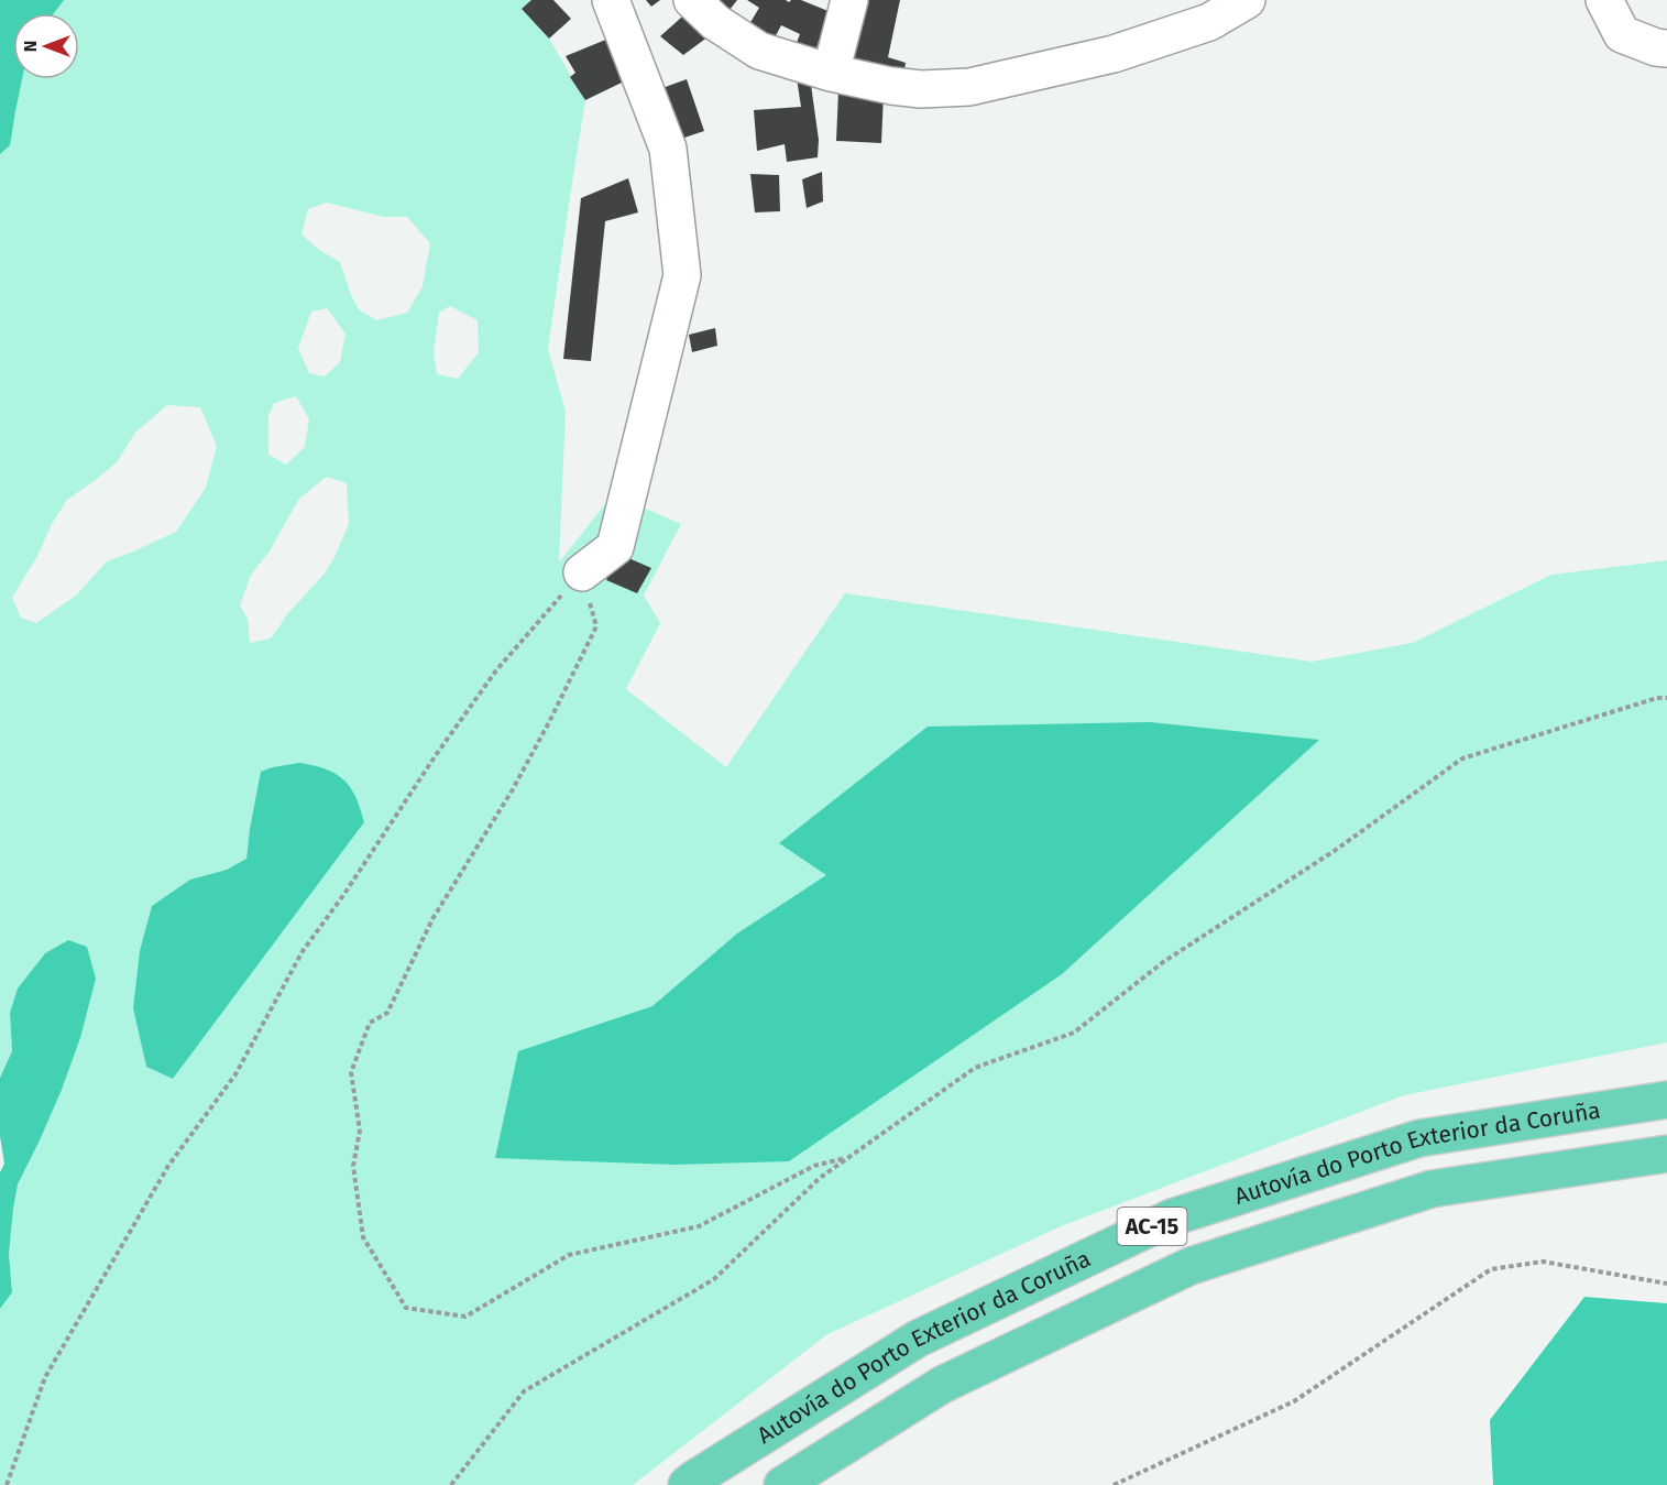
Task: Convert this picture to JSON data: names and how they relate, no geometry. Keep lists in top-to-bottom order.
{
  "streets": {
    "highway": ["Autovía do Porto Exterior da Coruña", "AC-15"]
  },
  "north": "left"
}
